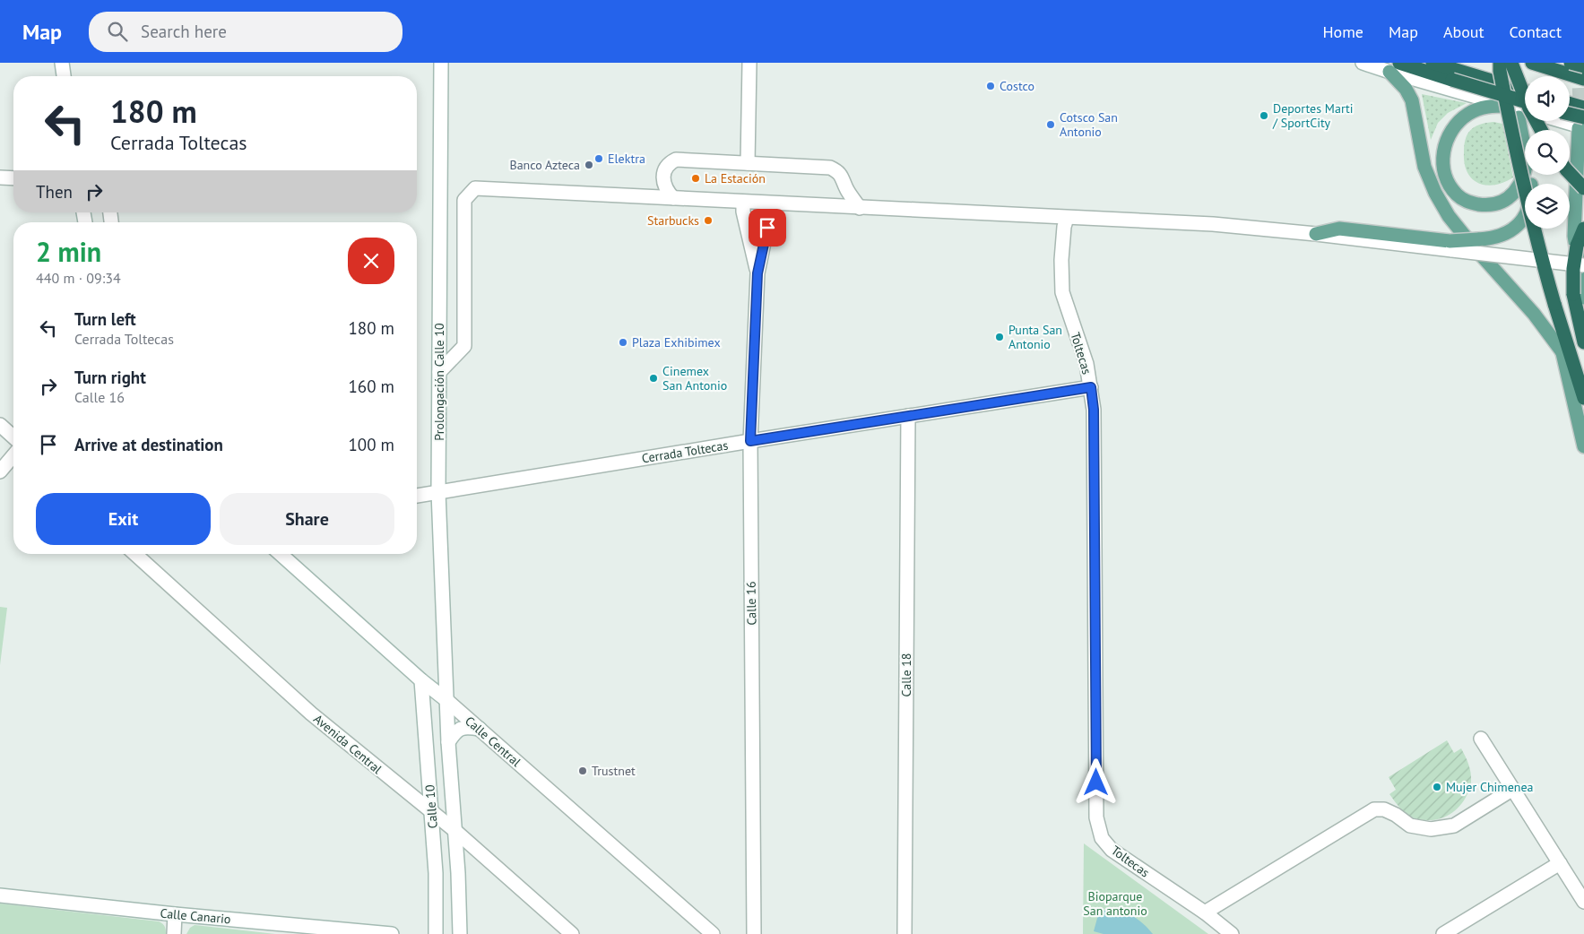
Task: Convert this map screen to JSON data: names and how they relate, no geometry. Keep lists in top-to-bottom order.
{
  "streets": {
    "street": [
      "Toltecas",
      "Prolongación Calle 10",
      "Cerrada Toltecas",
      "Calle 16",
      "Calle 18",
      "Calle Central",
      "Avenida Central",
      "Calle 10",
      "Calle Canario"
    ]
  },
  "crossings": [
    ["Toltecas", "Cerrada Toltecas"],
    ["Prolongación Calle 10", "Cerrada Toltecas"],
    ["Prolongación Calle 10", "Calle Central"],
    ["Prolongación Calle 10", "Calle 10"],
    ["Cerrada Toltecas", "Calle 16"],
    ["Cerrada Toltecas", "Calle 18"],
    ["Calle Central", "Calle 10"],
    ["Avenida Central", "Calle 10"]
  ],
  "parks": ["Bioparque San antonio"],
  "places": [
    "Costco",
    "Deportes Marti / SportCity",
    "Cotsco San Antonio",
    "Elektra",
    "Banco Azteca",
    "La Estación",
    "Starbucks",
    "Punta San Antonio",
    "Plaza Exhibimex",
    "Cinemex San Antonio",
    "Trustnet",
    "Mujer Chimenea"
  ],
  "page": {
    "header": "Map",
    "search": "Search here",
    "nav": [
      "Home",
      "Map",
      "About",
      "Contact"
    ],
    "turn": ["180 m", "Cerrada Toltecas"],
    "then": "Then",
    "heading": ["2 min", "440 m · 09:34"],
    "list": [
      {
        "name": "Turn left",
        "note": "Cerrada Toltecas",
        "value": "180 m"
      },
      {
        "name": "Turn right",
        "note": "Calle 16",
        "value": "160 m"
      },
      {
        "name": "Arrive at destination",
        "value": "100 m"
      }
    ],
    "buttons": ["Exit", "Share"]
  }
}
